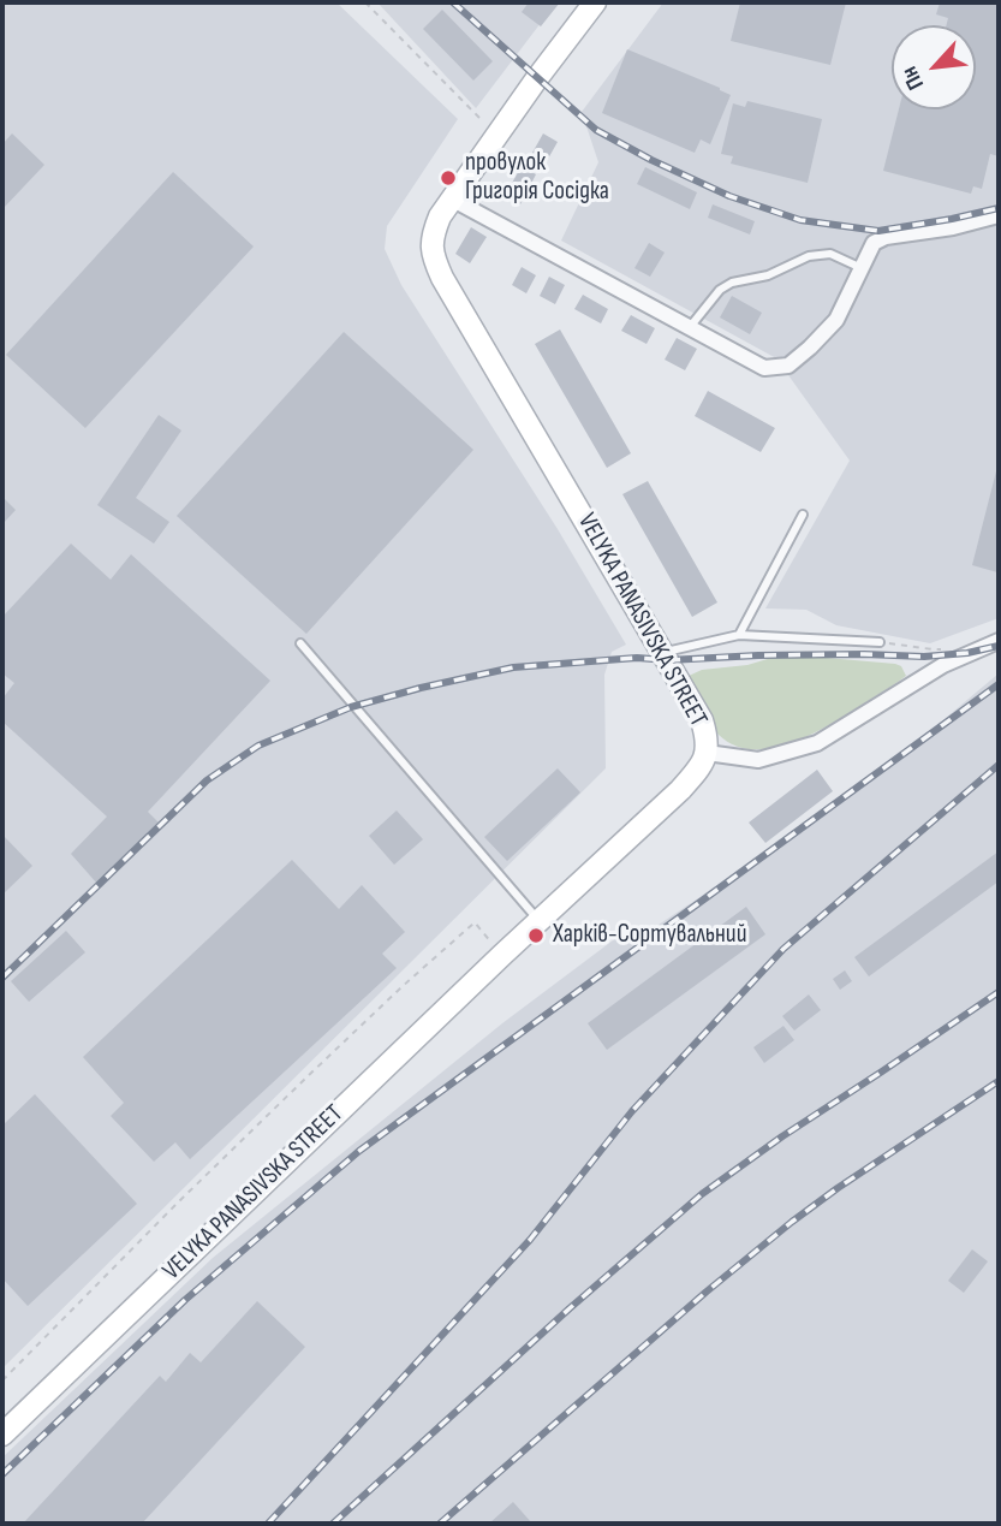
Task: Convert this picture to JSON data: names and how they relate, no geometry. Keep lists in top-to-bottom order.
{
  "streets": {
    "street": ["VELYKA PANASIVSKA STREET"]
  },
  "places": ["провулок Григорія Сосідка", "Харків-Сортувальний"],
  "north": "bottom left"
}
